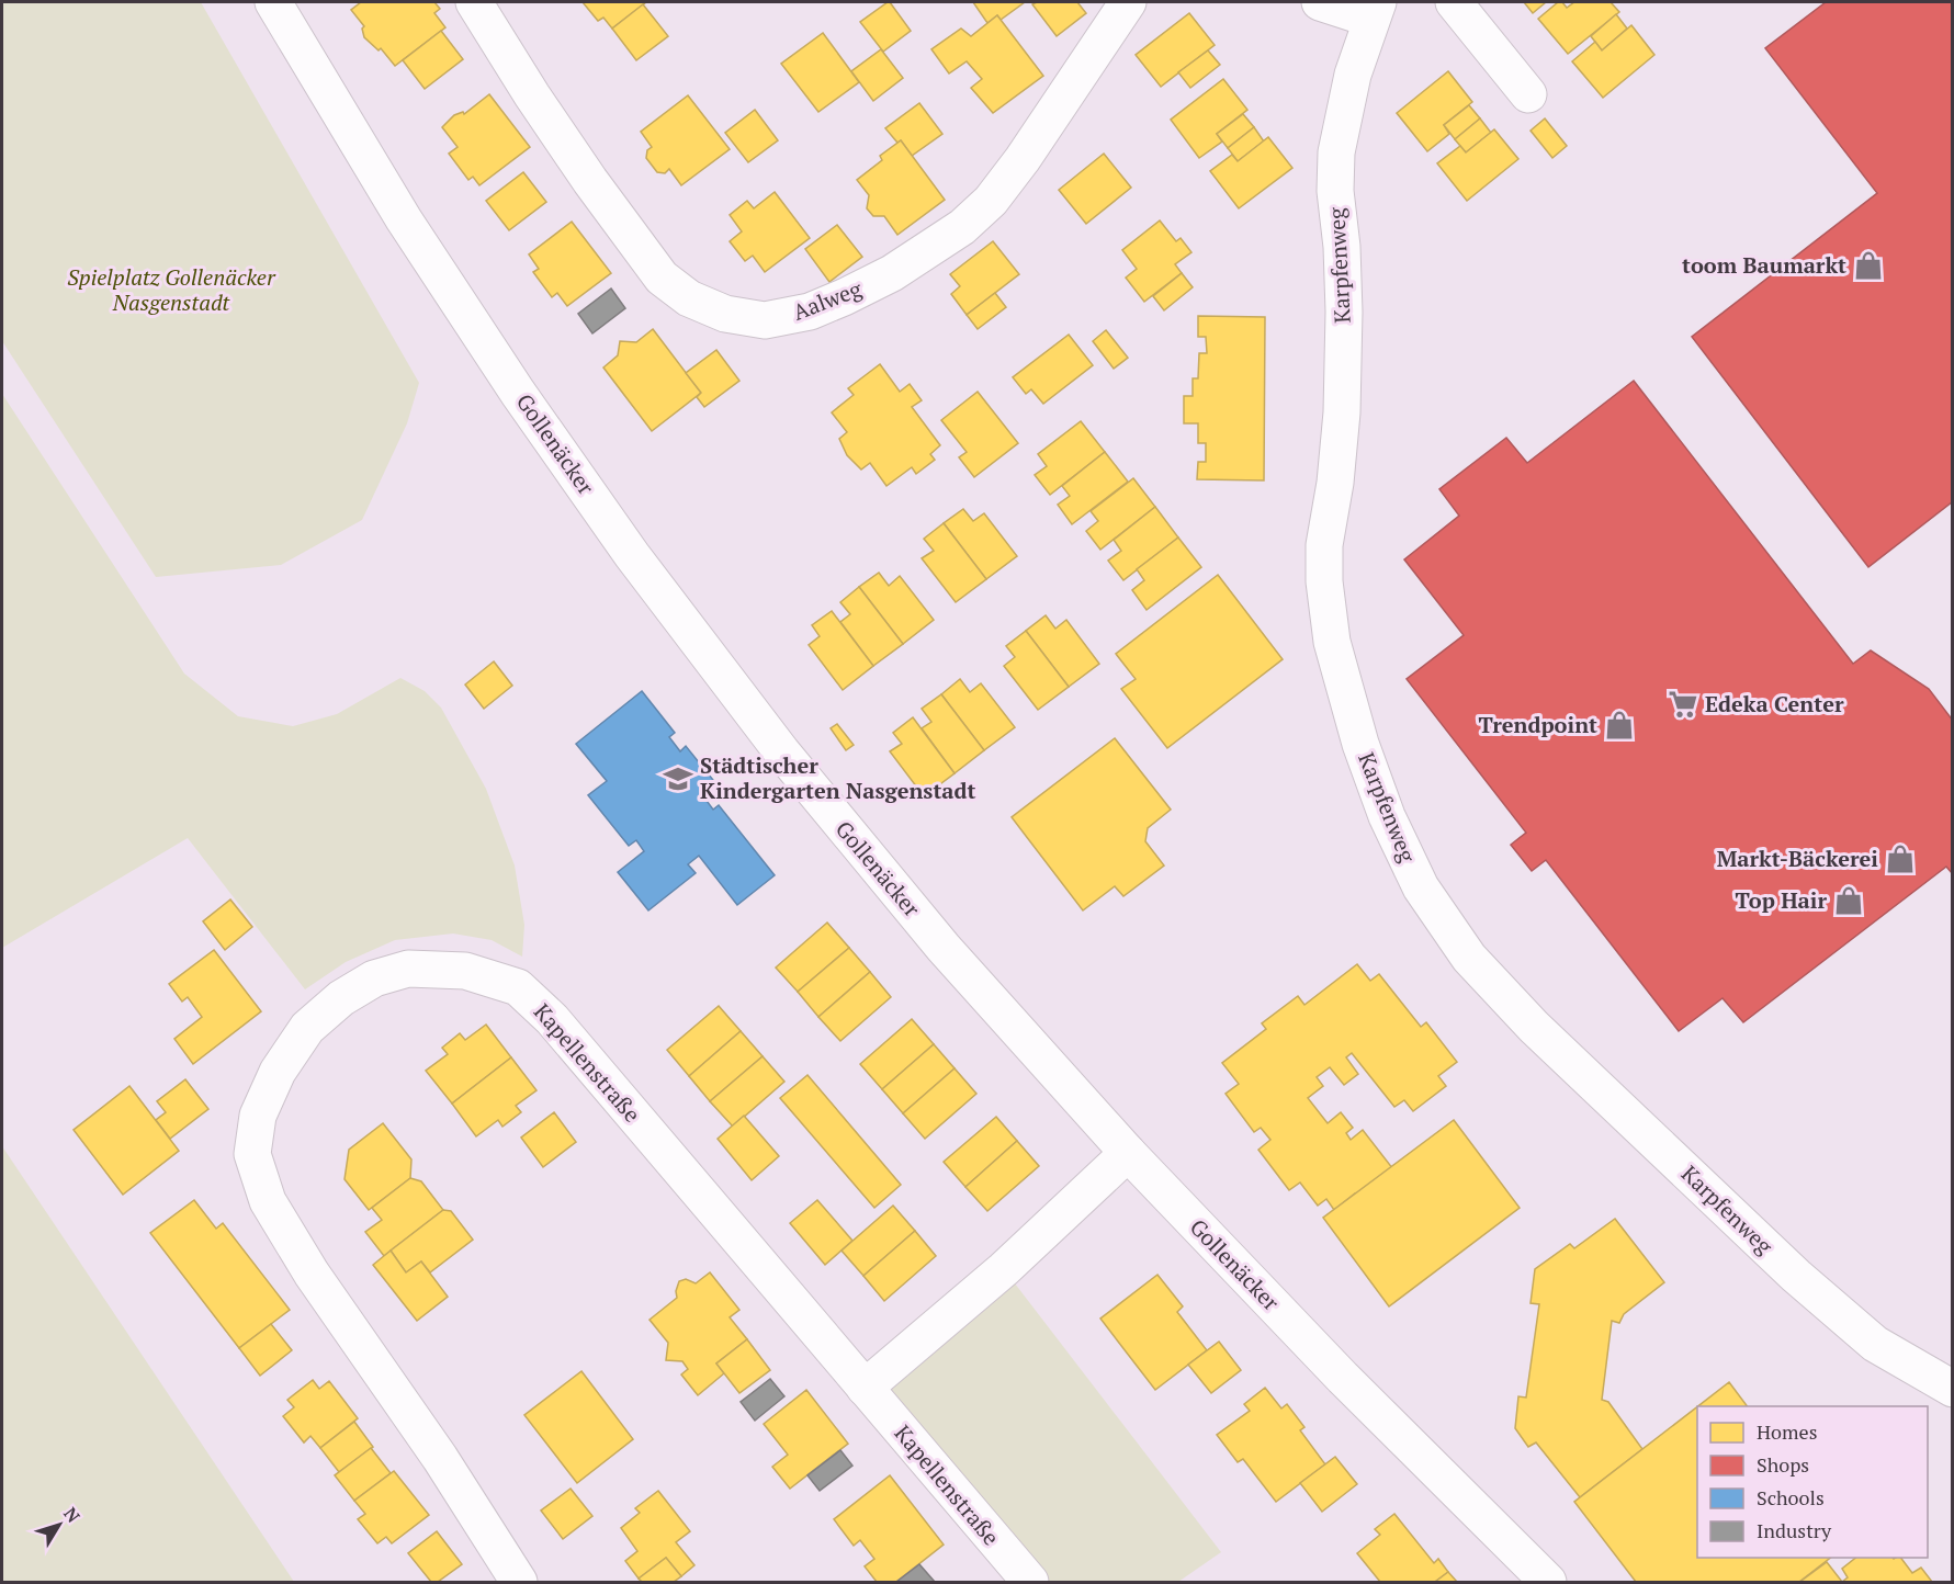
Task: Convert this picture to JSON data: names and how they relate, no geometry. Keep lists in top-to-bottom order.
{
  "streets": {
    "street": [
      "Karpfenweg",
      "Aalweg",
      "Gollenäcker",
      "Kapellenstraße"
    ]
  },
  "parks": ["Spielplatz Gollenäcker Nasgenstadt"],
  "places": {
    "shop": [
      "toom Baumarkt",
      "Trendpoint",
      "Markt-Bäckerei",
      "Top Hair"
    ],
    "supermarket": ["Edeka Center"],
    "school or university": ["Städtischer Kindergarten Nasgenstadt"]
  },
  "legend": [
    "Homes",
    "Shops",
    "Schools",
    "Industry"
  ],
  "north": "top right"
}
